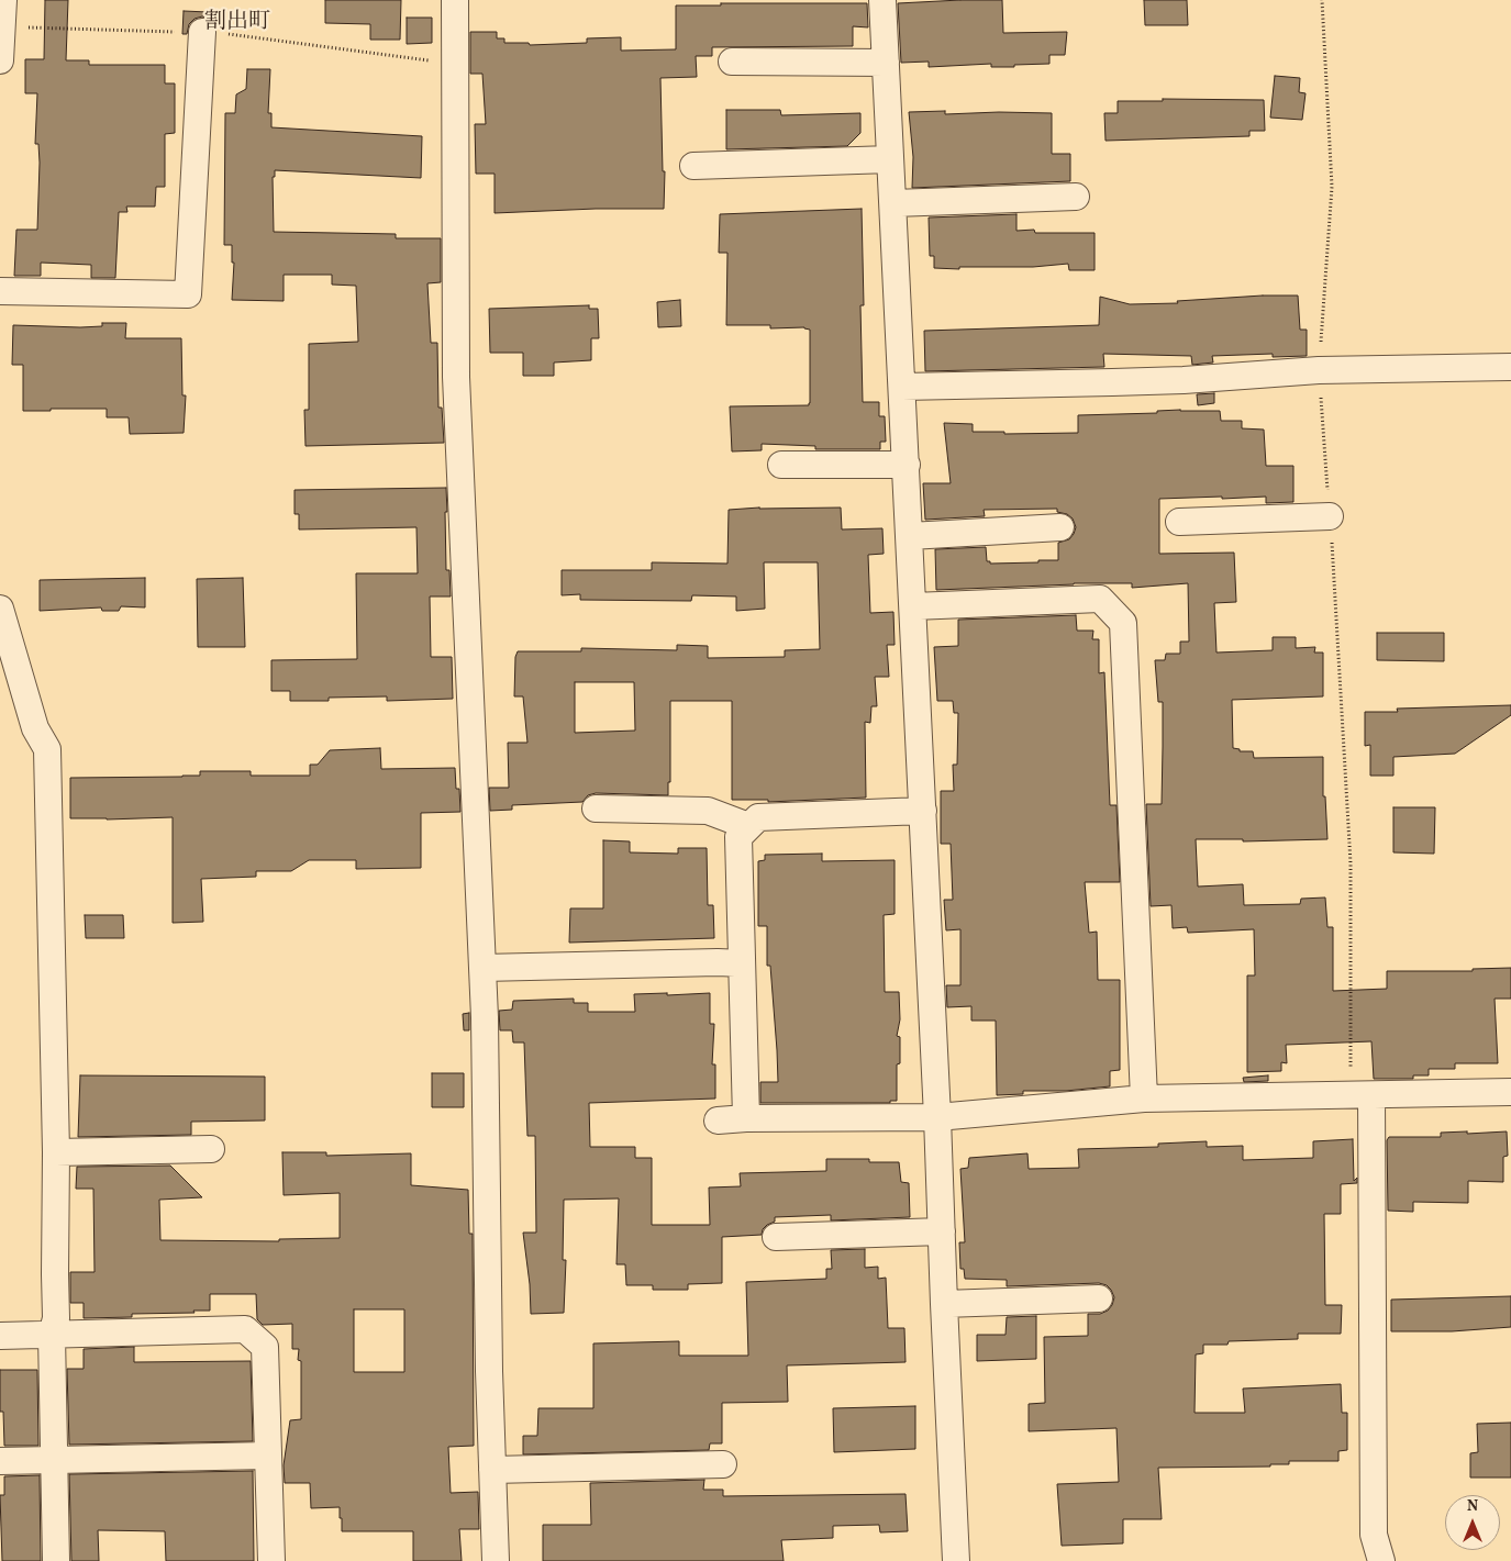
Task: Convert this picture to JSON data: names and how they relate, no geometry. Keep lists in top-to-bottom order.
{
  "districts": ["割出町"],
  "north": "top"
}
